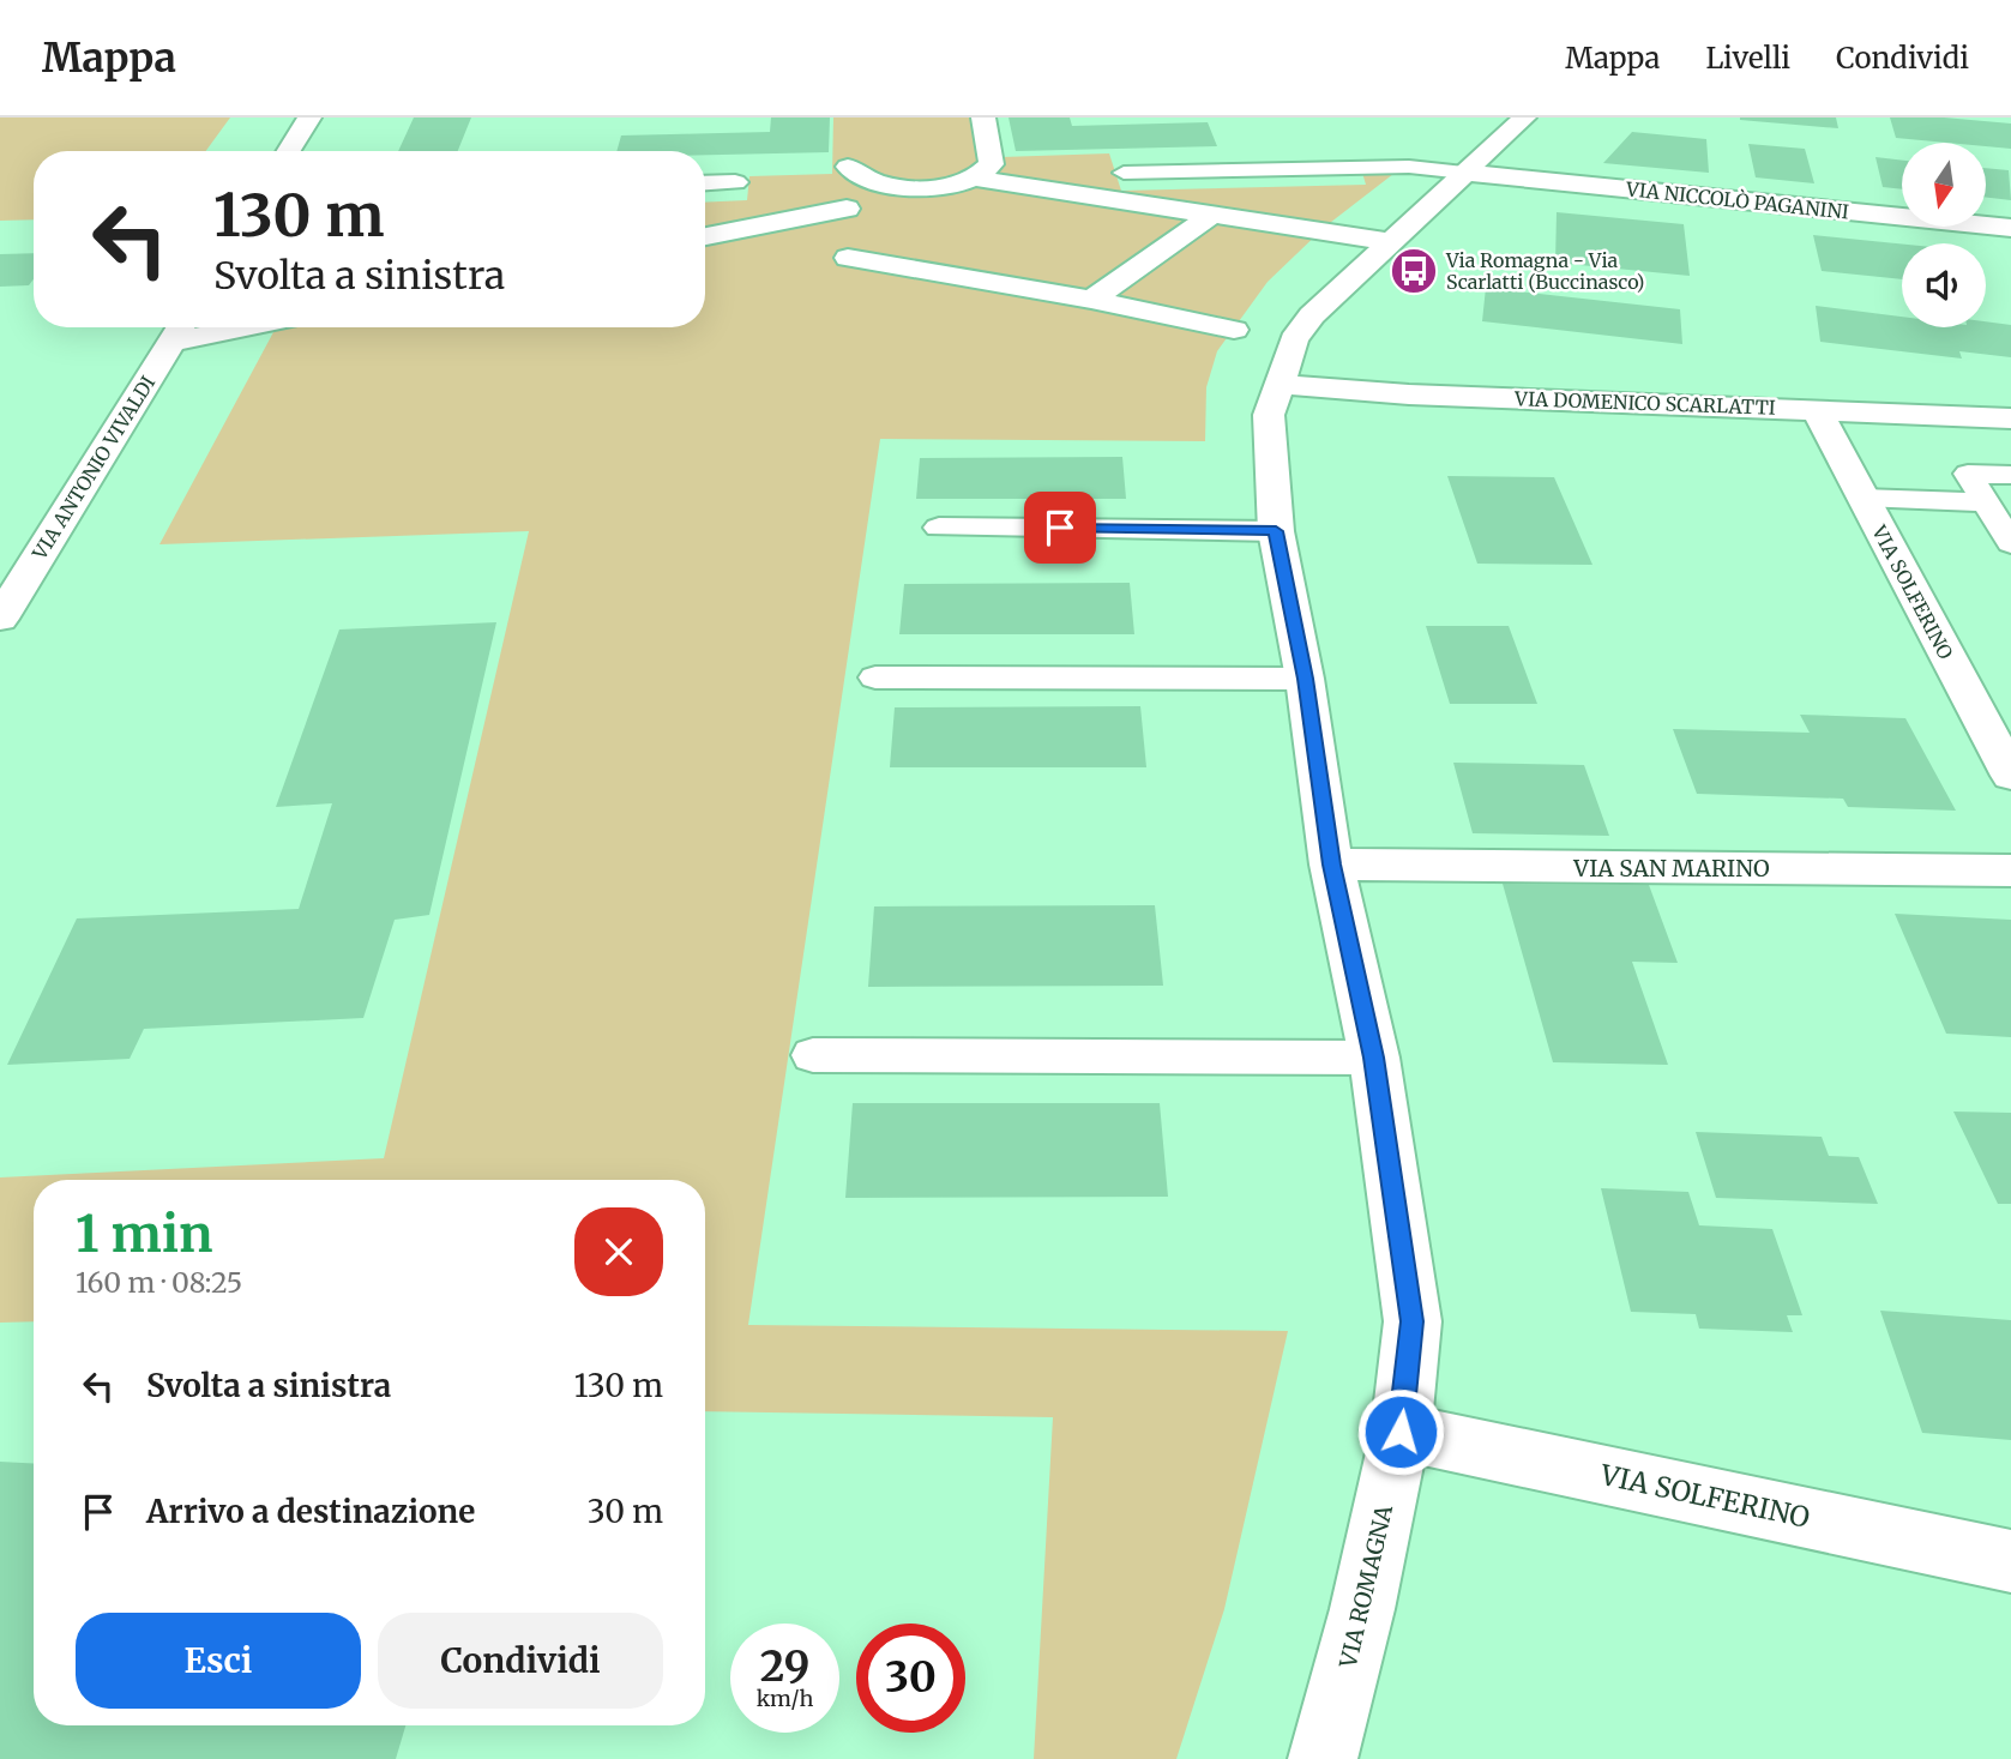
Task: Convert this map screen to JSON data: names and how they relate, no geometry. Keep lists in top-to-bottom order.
{
  "streets": {
    "street": [
      "VIA NICCOLÒ PAGANINI",
      "VIA DOMENICO SCARLATTI",
      "VIA ANTONIO VIVALDI",
      "VIA SOLFERINO",
      "VIA SAN MARINO",
      "VIA ROMAGNA"
    ]
  },
  "crossings": [
    ["VIA NICCOLÒ PAGANINI", "VIA ROMAGNA"],
    ["VIA DOMENICO SCARLATTI", "VIA SOLFERINO"],
    ["VIA DOMENICO SCARLATTI", "VIA ROMAGNA"],
    ["VIA SOLFERINO", "VIA ROMAGNA"],
    ["VIA SAN MARINO", "VIA ROMAGNA"]
  ],
  "places": {
    "bus stop": ["Via Romagna - Via Scarlatti (Buccinasco)"]
  },
  "north": "bottom",
  "page": {
    "header": "Mappa",
    "nav": ["Mappa", "Livelli", "Condividi"],
    "turn": ["130 m", "Svolta a sinistra"],
    "heading": ["1 min", "160 m · 08:25"],
    "list": [
      {
        "name": "Svolta a sinistra",
        "value": "130 m"
      },
      {
        "name": "Arrivo a destinazione",
        "value": "30 m"
      }
    ],
    "buttons": ["Esci", "Condividi"],
    "speed": "29 km/h",
    "limit": "30"
  }
}
